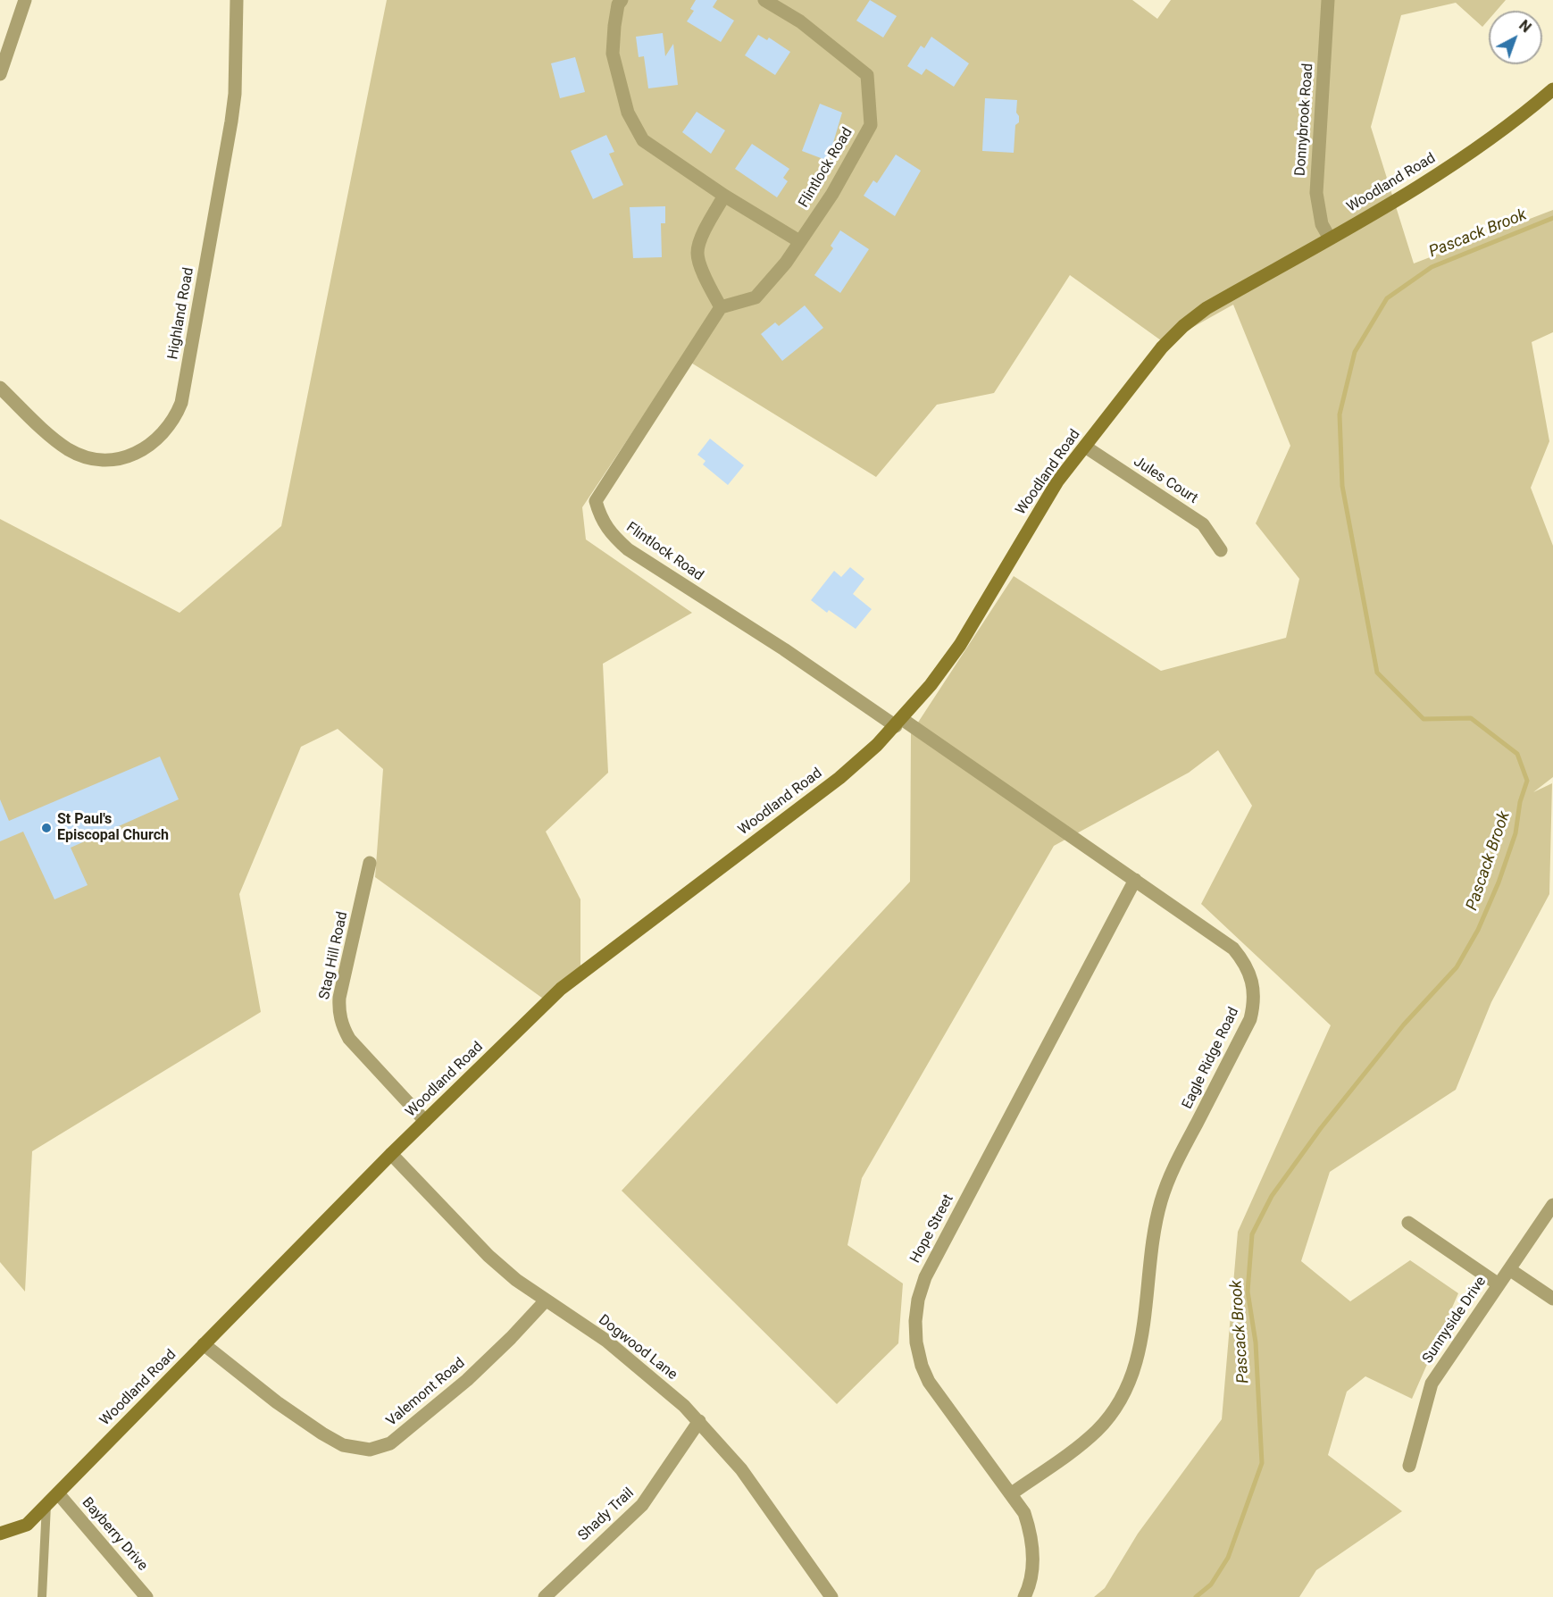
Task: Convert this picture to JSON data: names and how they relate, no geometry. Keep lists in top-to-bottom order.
{
  "streets": {
    "street": [
      "Donnybrook Road",
      "Flintlock Road",
      "Woodland Road",
      "Highland Road",
      "Jules Court",
      "Stag Hill Road",
      "Eagle Ridge Road",
      "Hope Street",
      "Sunnyside Drive",
      "Dogwood Lane",
      "Valemont Road",
      "Shady Trail",
      "Bayberry Drive"
    ]
  },
  "crossings": [
    ["Donnybrook Road", "Woodland Road"],
    ["Flintlock Road", "Woodland Road"],
    ["Flintlock Road", "Eagle Ridge Road"],
    ["Woodland Road", "Jules Court"],
    ["Woodland Road", "Stag Hill Road"],
    ["Woodland Road", "Eagle Ridge Road"],
    ["Woodland Road", "Dogwood Lane"],
    ["Woodland Road", "Valemont Road"],
    ["Woodland Road", "Bayberry Drive"],
    ["Eagle Ridge Road", "Hope Street"],
    ["Dogwood Lane", "Valemont Road"],
    ["Dogwood Lane", "Shady Trail"]
  ],
  "water": ["Pascack Brook"],
  "places": ["St Paul's Episcopal Church"],
  "north": "top right"
}
